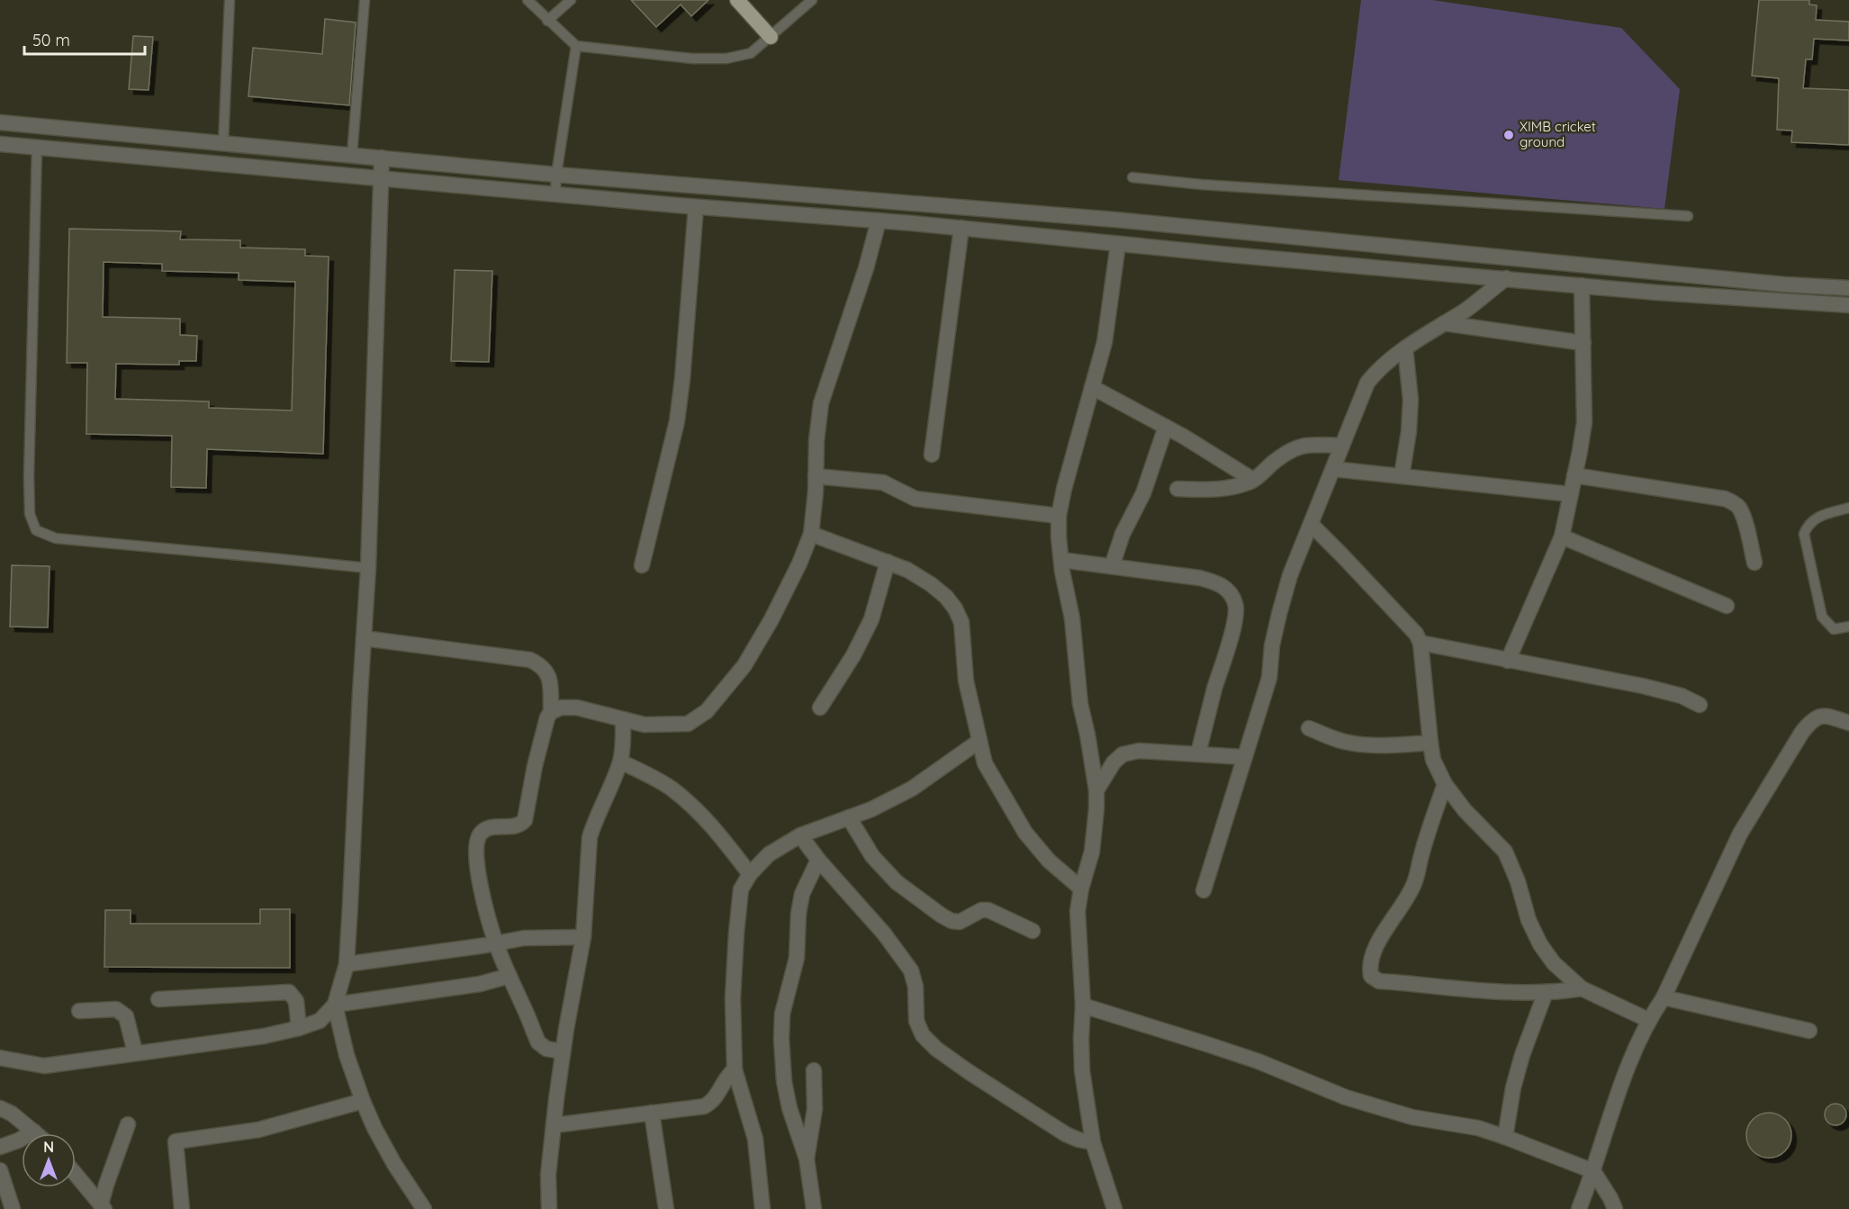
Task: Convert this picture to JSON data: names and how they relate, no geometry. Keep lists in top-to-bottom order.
{
  "places": ["XIMB cricket ground"],
  "scale_bar": "50 m",
  "north": "top"
}
